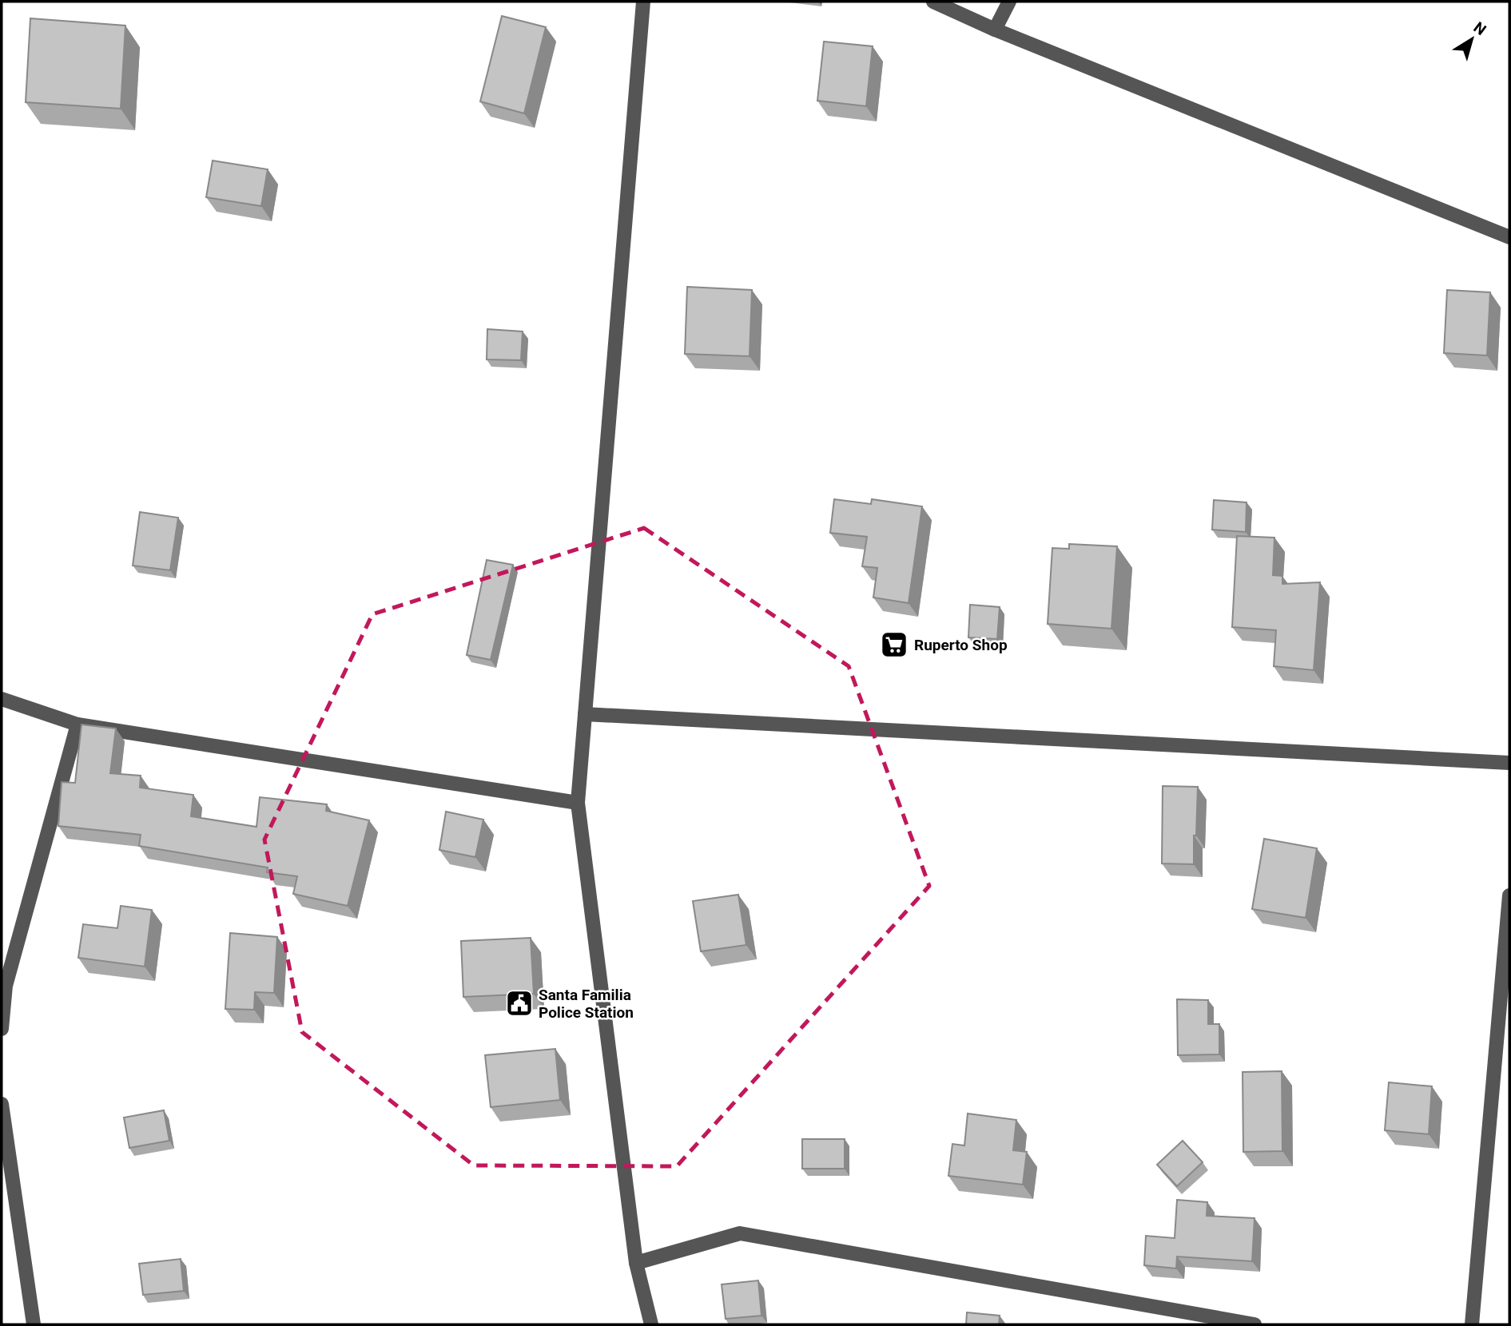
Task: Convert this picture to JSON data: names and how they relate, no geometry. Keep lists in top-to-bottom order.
{
  "places": {
    "supermarket": ["Ruperto Shop"],
    "public building": ["Santa Familia Police Station"]
  },
  "north": "top right"
}
